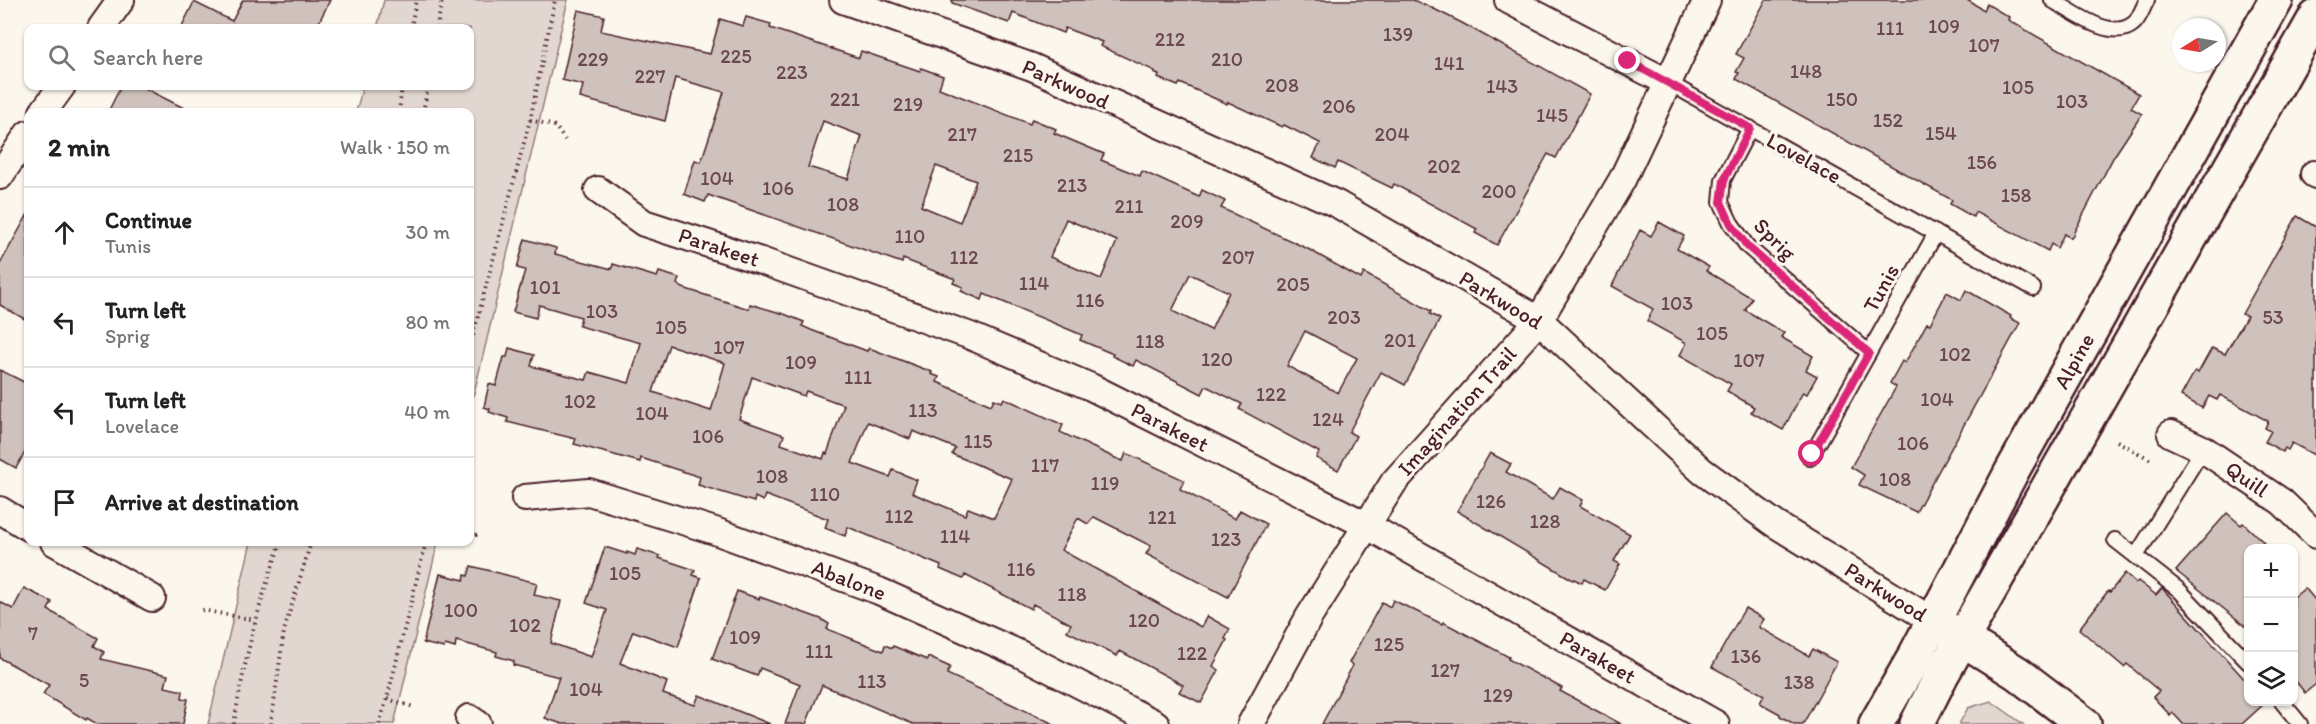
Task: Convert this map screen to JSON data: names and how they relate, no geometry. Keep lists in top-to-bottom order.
{
  "streets": {
    "street": [
      "Parkwood",
      "Lovelace",
      "Parakeet",
      "Alpine",
      "Imagination Trail",
      "Quill",
      "Abalone"
    ],
    "lane": ["Sprig", "Tunis"]
  },
  "crossings": [
    ["Parkwood", "Alpine"],
    ["Parkwood", "Imagination Trail"],
    ["Lovelace", "Sprig"],
    ["Lovelace", "Tunis"],
    ["Lovelace", "Imagination Trail"],
    ["Sprig", "Tunis"],
    ["Parakeet", "Imagination Trail"]
  ],
  "house_numbers": [
    "109",
    "111",
    "139",
    "212",
    "107",
    "225",
    "229",
    "210",
    "141",
    "148",
    "223",
    "227",
    "208",
    "143",
    "105",
    "221",
    "150",
    "103",
    "219",
    "206",
    "145",
    "152",
    "154",
    "217",
    "204",
    "215",
    "156",
    "202",
    "104",
    "213",
    "106",
    "200",
    "158",
    "108",
    "211",
    "209",
    "110",
    "112",
    "207",
    "114",
    "205",
    "101",
    "116",
    "103",
    "103",
    "203",
    "53",
    "105",
    "105",
    "201",
    "118",
    "107",
    "102",
    "120",
    "107",
    "109",
    "111",
    "122",
    "104",
    "102",
    "113",
    "104",
    "124",
    "106",
    "115",
    "106",
    "117",
    "108",
    "108",
    "119",
    "110",
    "126",
    "112",
    "121",
    "128",
    "114",
    "123",
    "116",
    "105",
    "118",
    "100",
    "120",
    "102",
    "7",
    "109",
    "125",
    "111",
    "122",
    "136",
    "127",
    "5",
    "113",
    "138",
    "104",
    "129"
  ],
  "north": "left",
  "page": {
    "search": "Search here",
    "heading": ["2 min", "Walk · 150 m"],
    "list": [
      ["Continue", "Tunis", "30 m"],
      ["Turn left", "Sprig", "80 m"],
      ["Turn left", "Lovelace", "40 m"],
      "Arrive at destination"
    ],
    "map_buttons": ["+", "−"]
  }
}
